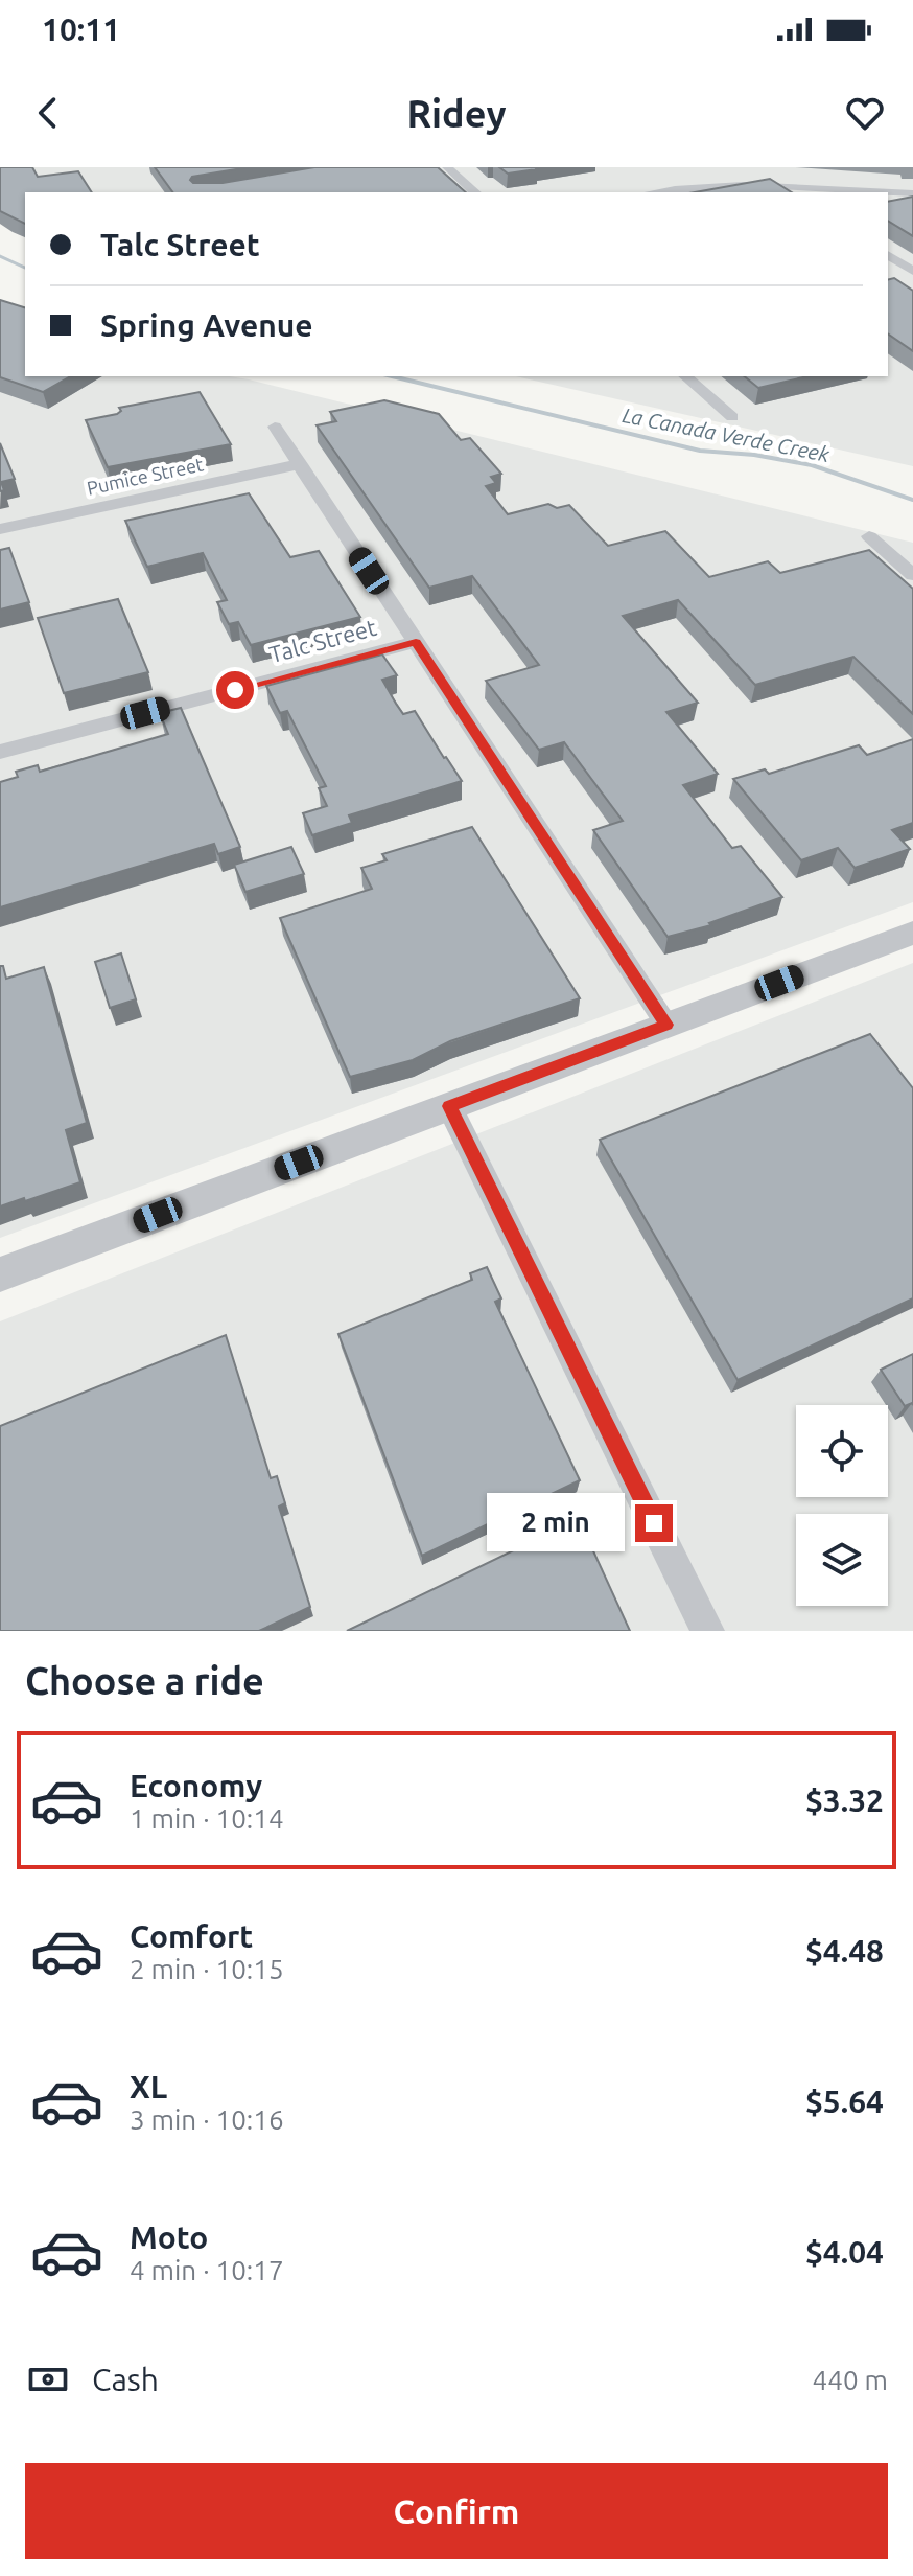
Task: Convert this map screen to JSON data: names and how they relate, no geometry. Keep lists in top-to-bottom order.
{
  "streets": {
    "street": ["Pumice Street", "Talc Street"]
  },
  "water": ["La Canada Verde Creek"],
  "page": {
    "status": "10:11",
    "header": "Ridey",
    "banner": ["Talc Street", "Spring Avenue"],
    "bubble": "2 min",
    "heading": "Choose a ride",
    "list": [
      {
        "name": "Economy",
        "note": "1 min · 10:14",
        "value": "$3.32"
      },
      {
        "name": "Comfort",
        "note": "2 min · 10:15",
        "value": "$4.48"
      },
      {
        "name": "XL",
        "note": "3 min · 10:16",
        "value": "$5.64"
      },
      {
        "name": "Moto",
        "note": "4 min · 10:17",
        "value": "$4.04"
      }
    ],
    "pay": ["Cash", "440 m"],
    "buttons": "Confirm"
  }
}
